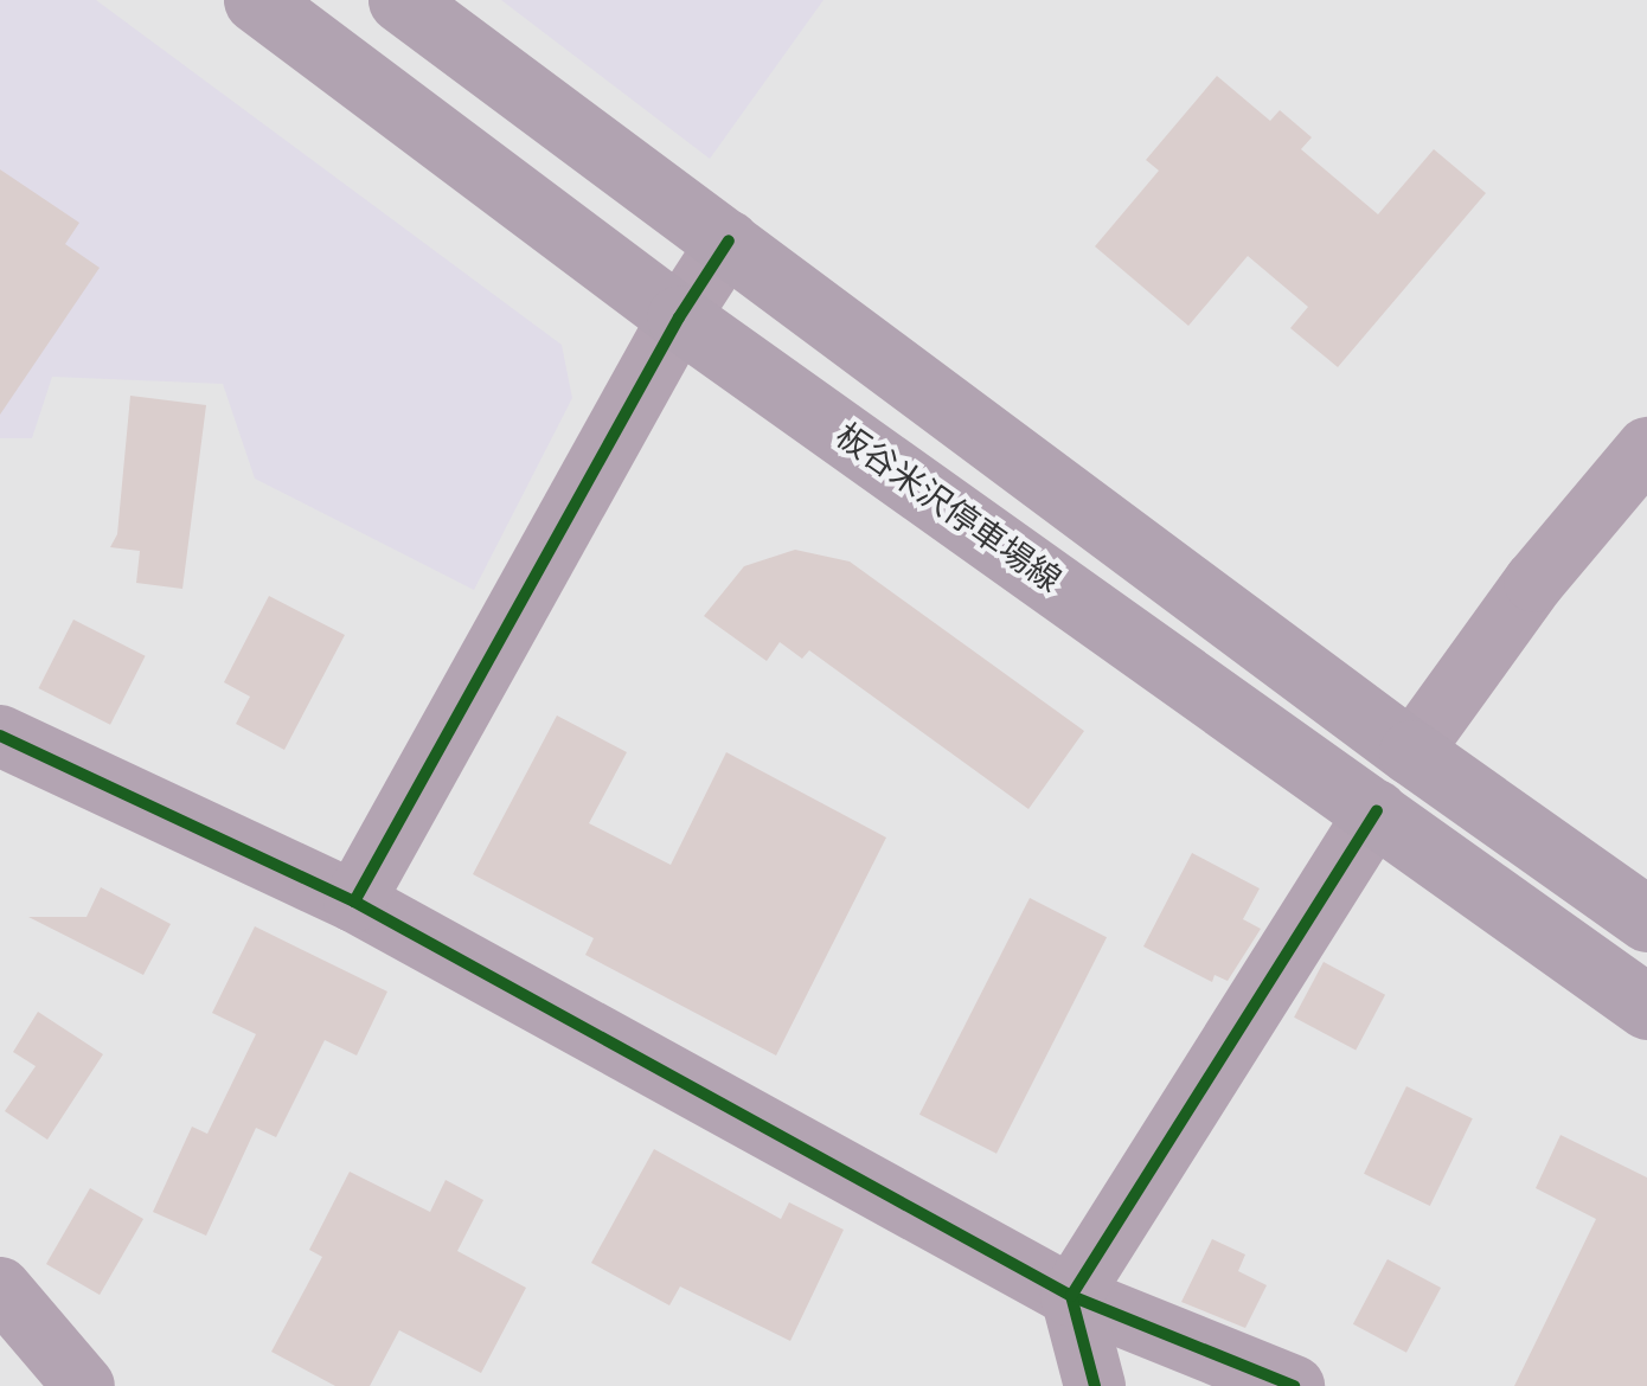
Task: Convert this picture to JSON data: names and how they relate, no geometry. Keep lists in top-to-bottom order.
{
  "streets": {
    "main road": ["板谷米沢停車場線"]
  }
}
